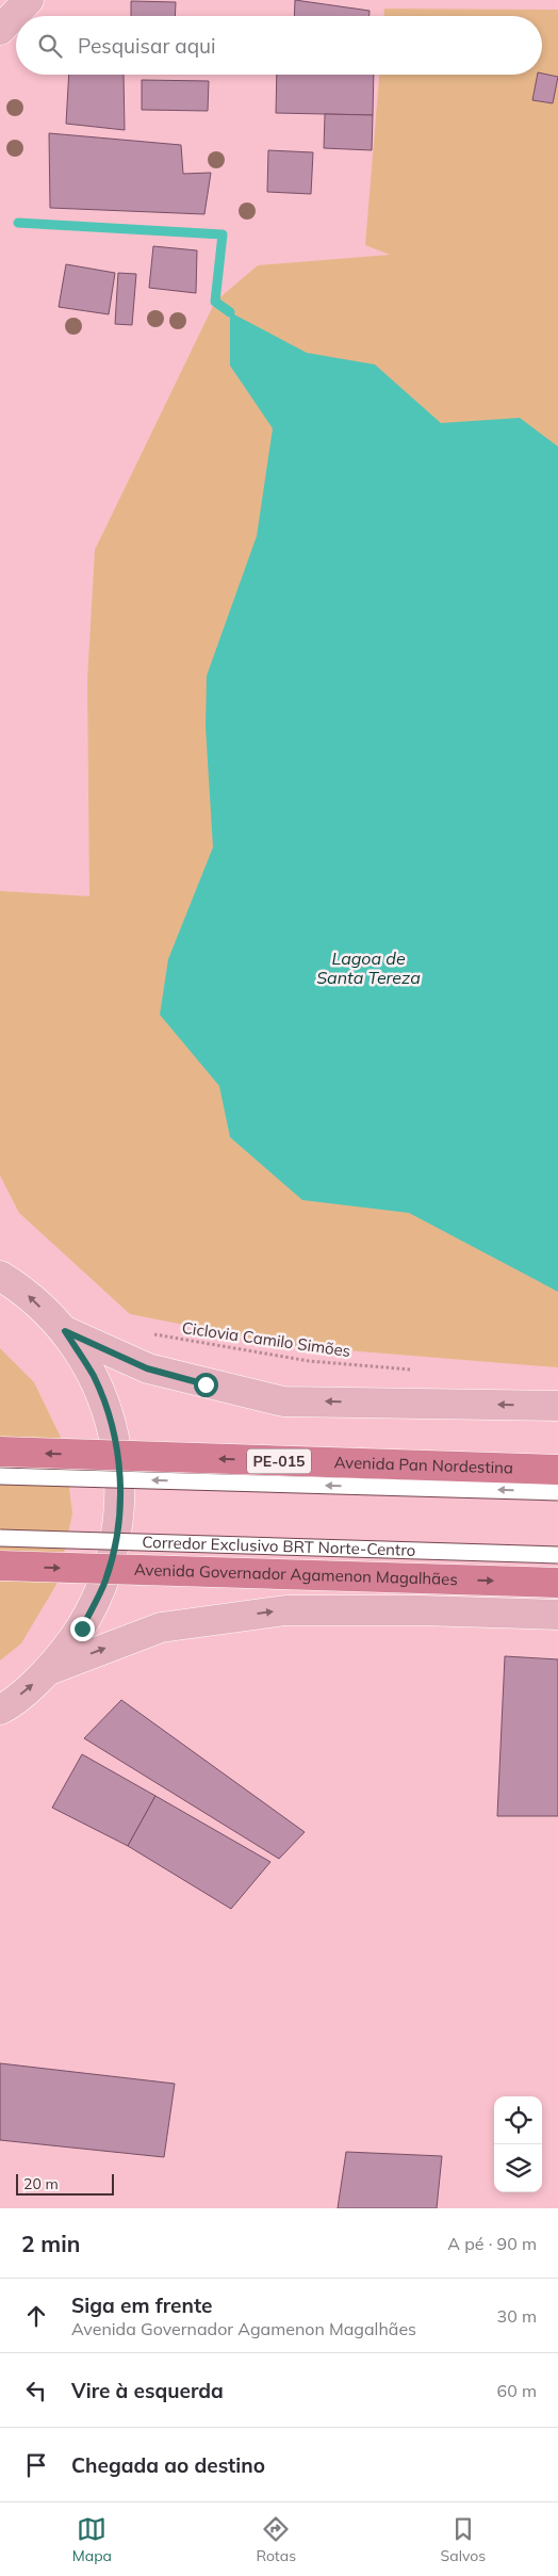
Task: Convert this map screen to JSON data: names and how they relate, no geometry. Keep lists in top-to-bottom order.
{
  "streets": {
    "highway": ["PE-015", "Avenida Pan Nordestina", "Avenida Governador Agamenon Magalhães"],
    "lane": ["Corredor Exclusivo BRT Norte-Centro"],
    "path": ["Ciclovia Camilo Simões"]
  },
  "one_way": ["Avenida Pan Nordestina"],
  "water": ["Lagoa de Santa Tereza"],
  "scale_bar": "20 m",
  "page": {
    "search": "Pesquisar aqui",
    "scale": "20 m",
    "heading": ["2 min", "A pé · 90 m"],
    "list": [
      ["Siga em frente", "Avenida Governador Agamenon Magalhães", "30 m"],
      ["Vire à esquerda", "60 m"],
      "Chegada ao destino"
    ],
    "nav": ["Mapa", "Rotas", "Salvos"]
  }
}
